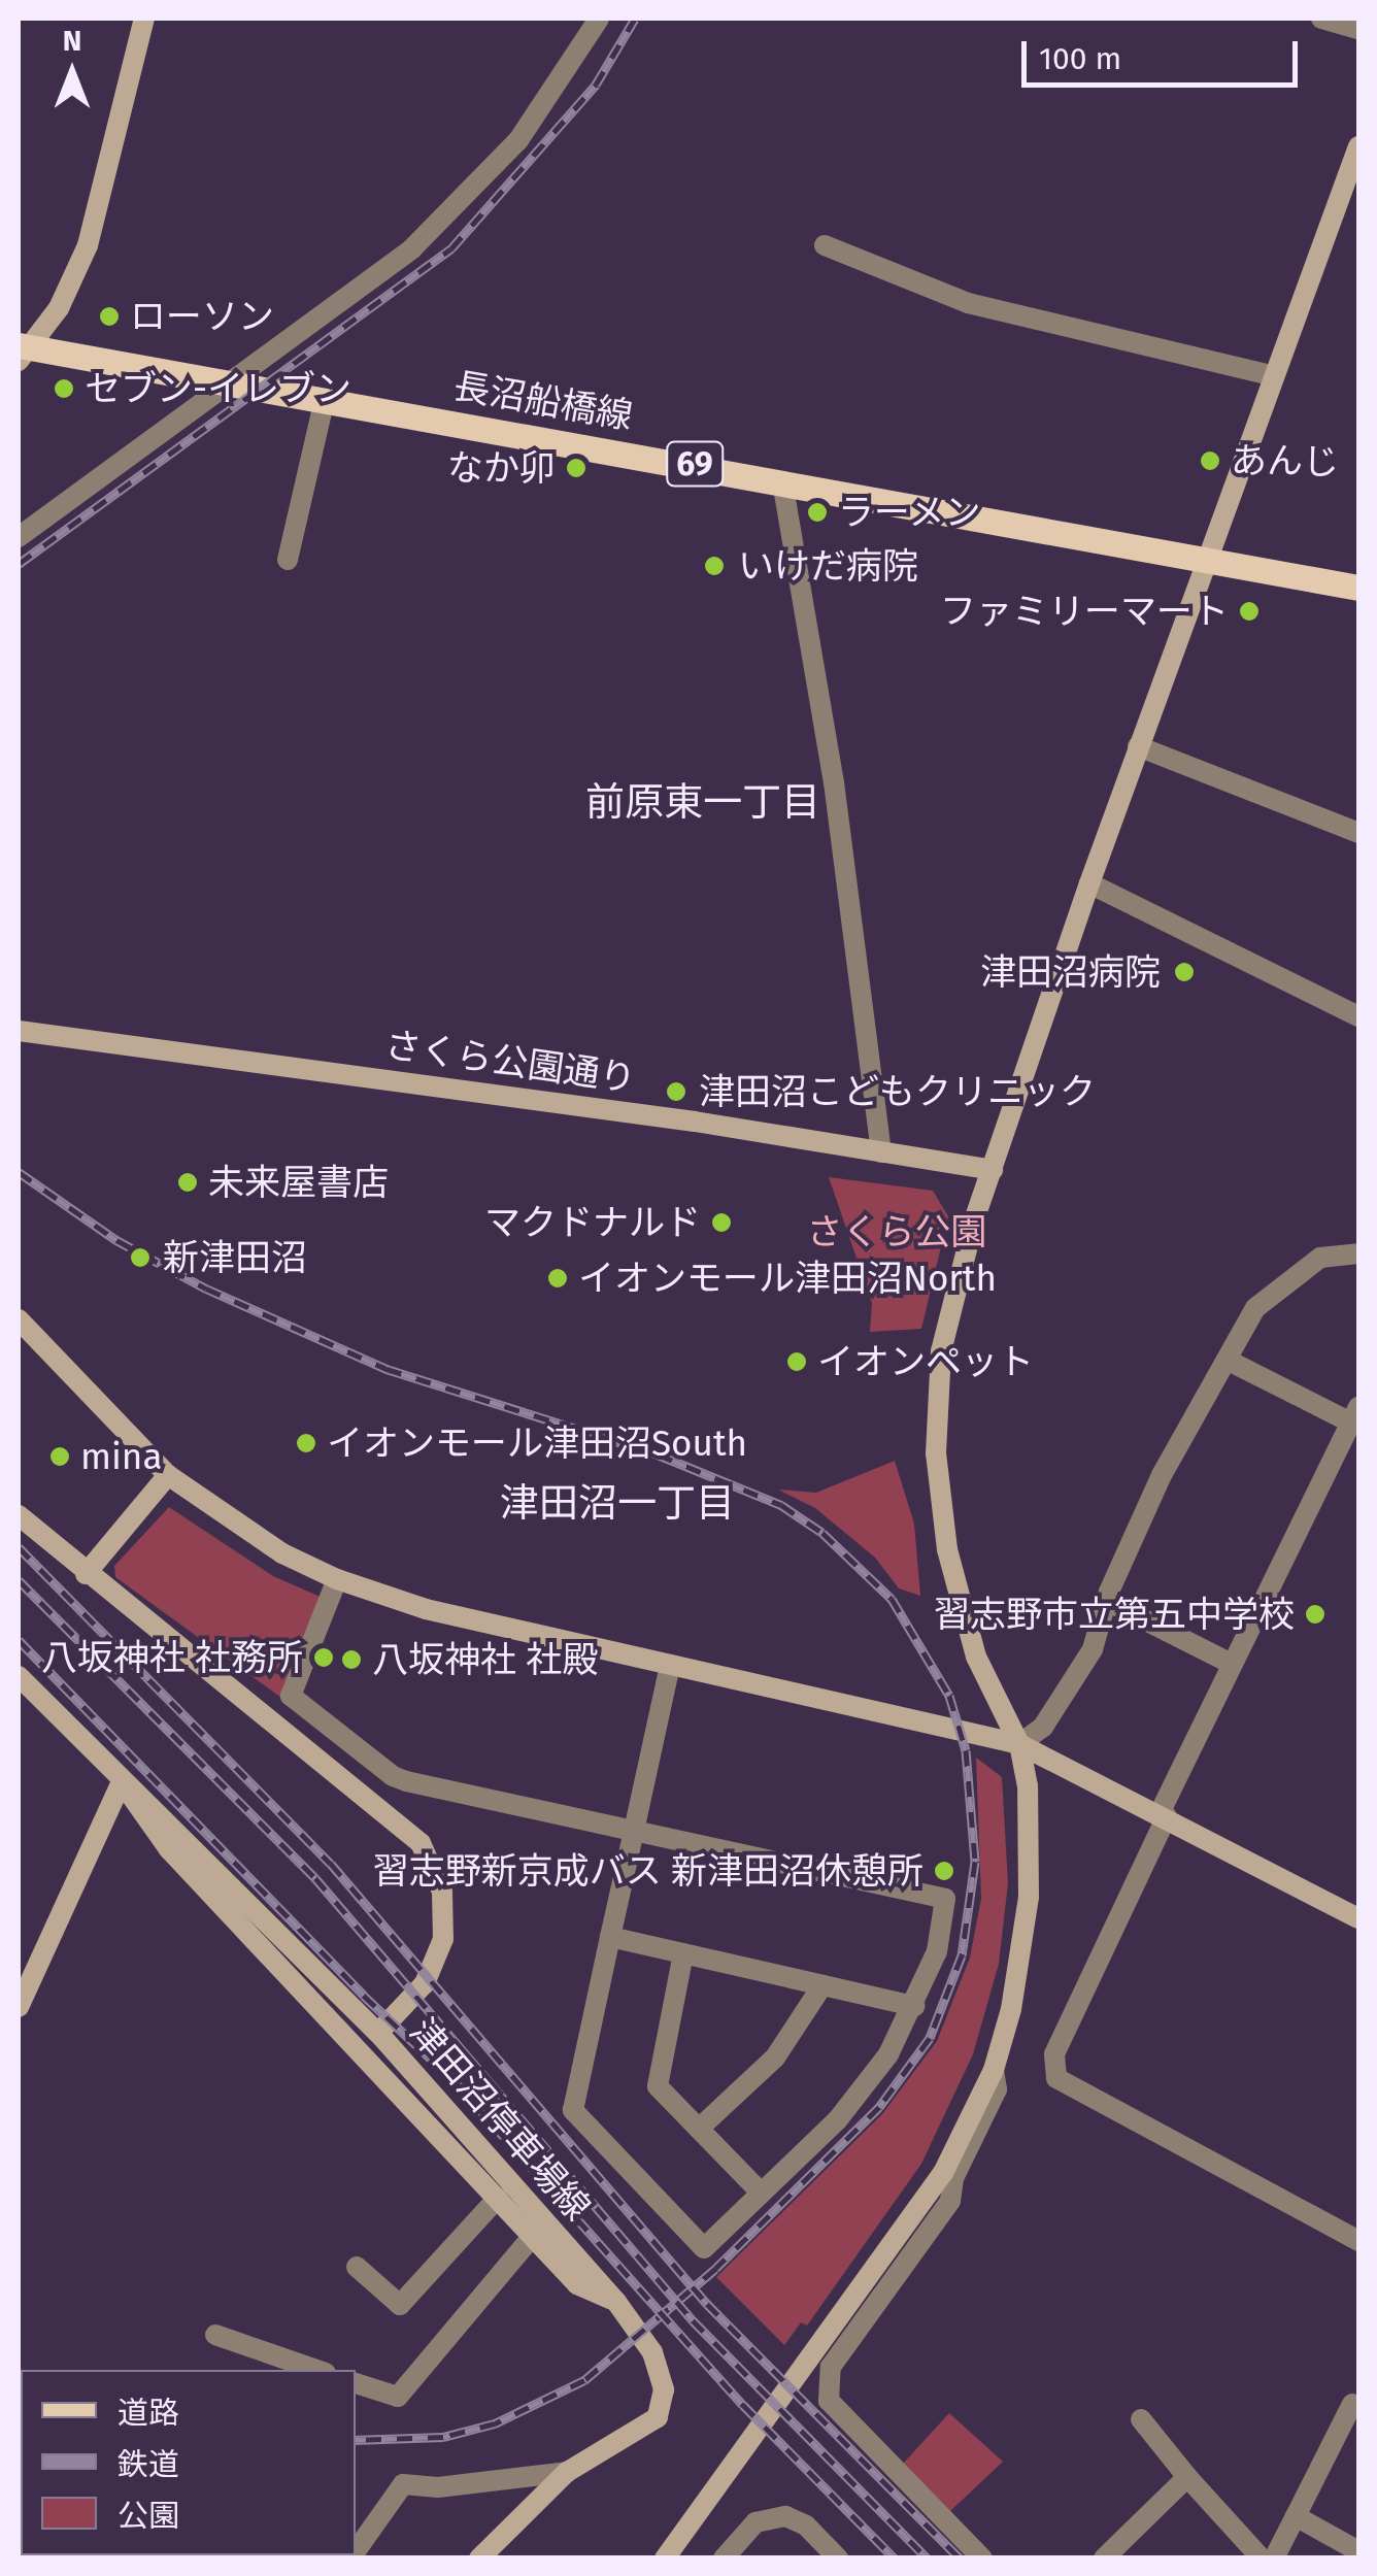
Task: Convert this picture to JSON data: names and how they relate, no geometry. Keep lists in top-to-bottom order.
{
  "streets": {
    "main road": ["長沼船橋線", "69"],
    "street": ["さくら公園通り", "津田沼停車場線"]
  },
  "districts": ["前原東一丁目", "津田沼一丁目"],
  "parks": ["さくら公園"],
  "places": [
    "ローソン",
    "セブン-イレブン",
    "あんじ",
    "なか卯",
    "ラーメン",
    "いけだ病院",
    "ファミリーマート",
    "津田沼病院",
    "津田沼こどもクリニック",
    "未来屋書店",
    "マクドナルド",
    "新津田沼",
    "イオンモール津田沼North",
    "イオンペット",
    "イオンモール津田沼South",
    "mina",
    "習志野市立第五中学校",
    "八坂神社 社務所",
    "八坂神社 社殿",
    "習志野新京成バス 新津田沼休憩所"
  ],
  "legend": ["道路", "鉄道", "公園"],
  "scale_bar": "100 m",
  "north": "top"
}
